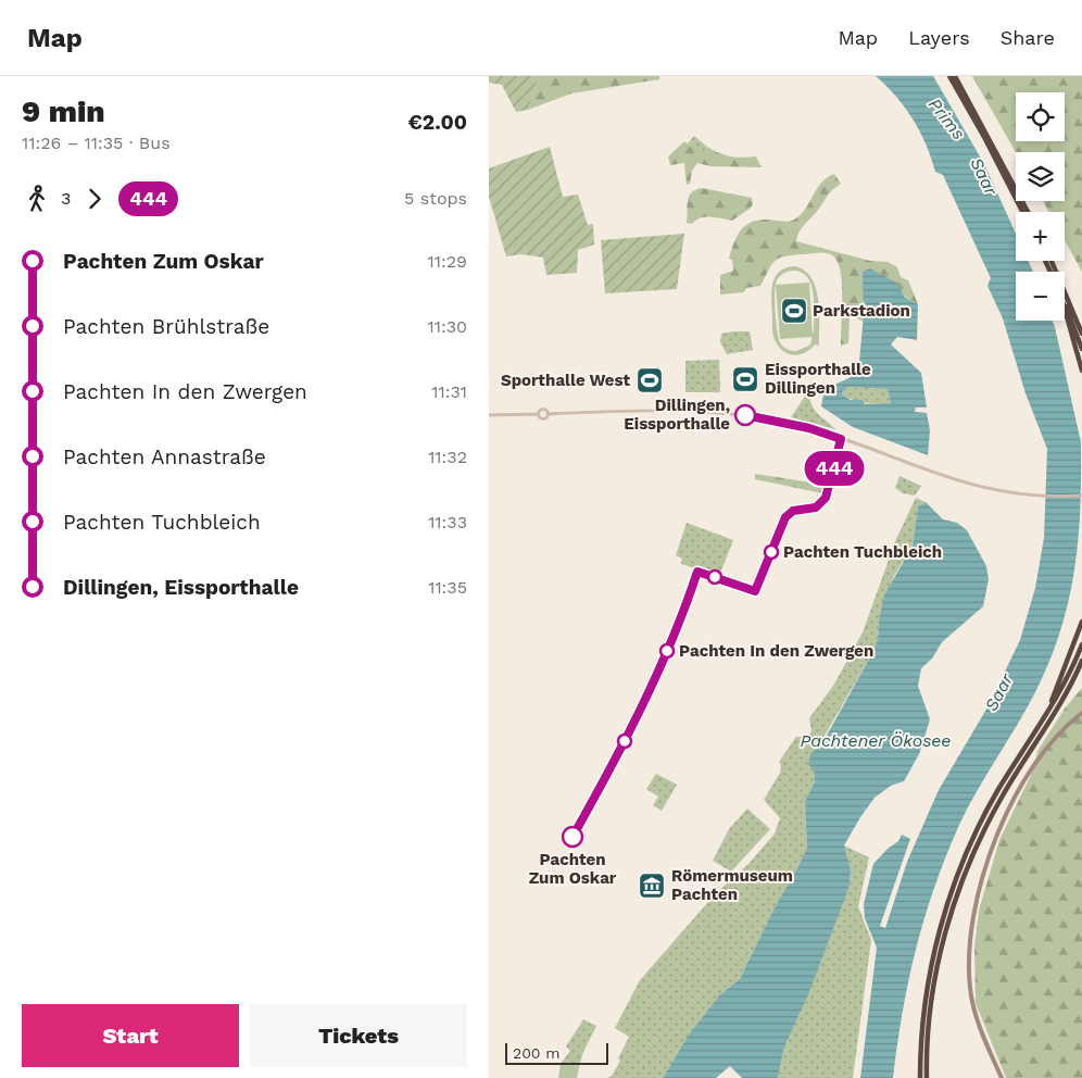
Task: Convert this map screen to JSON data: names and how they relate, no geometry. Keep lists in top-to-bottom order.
{
  "water": ["Prims", "Saar", "Pachtener Ökosee"],
  "places": {
    "sports": ["Parkstadion", "Eissporthalle Dillingen", "Sporthalle West"],
    "other": [
      "Dillingen, Eissporthalle",
      "Pachten Tuchbleich",
      "Pachten In den Zwergen",
      "Pachten Zum Oskar"
    ],
    "museum": ["Römermuseum Pachten"]
  },
  "lines": ["bus line 444"],
  "scale_bar": "200 m",
  "page": {
    "header": "Map",
    "nav": ["Map", "Layers", "Share"],
    "heading": ["9 min", "11:26 – 11:35 · Bus", "€2.00"],
    "on_map": "444",
    "map_buttons": ["+", "−"],
    "legs": ["3", "444", "5 stops"],
    "list": [
      {
        "name": "Pachten Zum Oskar",
        "value": "11:29"
      },
      {
        "name": "Pachten Brühlstraße",
        "value": "11:30"
      },
      {
        "name": "Pachten In den Zwergen",
        "value": "11:31"
      },
      {
        "name": "Pachten Annastraße",
        "value": "11:32"
      },
      {
        "name": "Pachten Tuchbleich",
        "value": "11:33"
      },
      {
        "name": "Dillingen, Eissporthalle",
        "value": "11:35"
      }
    ],
    "buttons": ["Start", "Tickets"],
    "scale": "200 m"
  }
}
